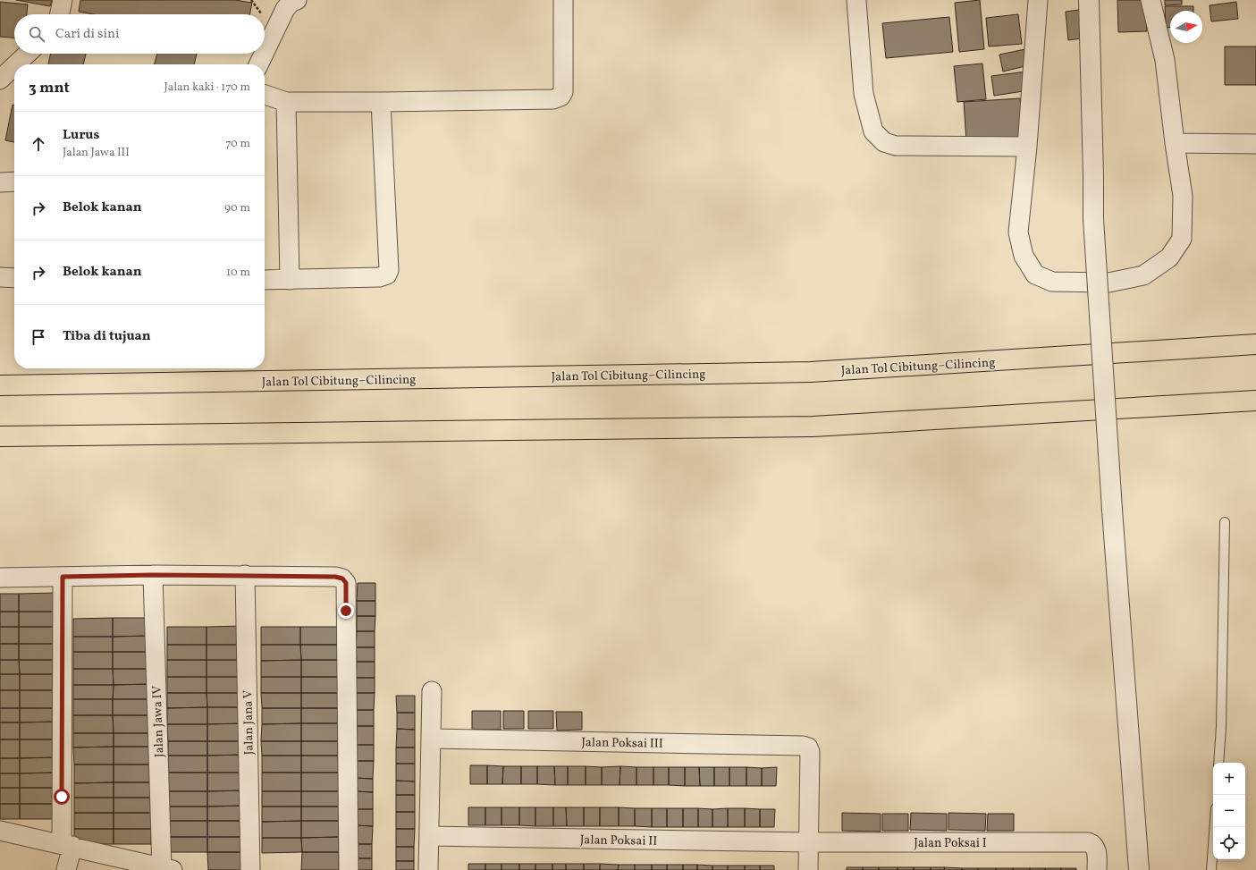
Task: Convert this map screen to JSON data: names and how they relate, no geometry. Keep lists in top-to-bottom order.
{
  "streets": {
    "highway": ["Jalan Tol Cibitung–Cilincing"],
    "street": [
      "Jalan Jawa IV",
      "Jalan Jana V",
      "Jalan Poksai III",
      "Jalan Poksai II",
      "Jalan Poksai I"
    ]
  },
  "crossings": [
    ["Jalan Poksai III", "Jalan Poksai II"],
    ["Jalan Poksai III", "Jalan Poksai I"],
    ["Jalan Poksai II", "Jalan Poksai I"]
  ],
  "north": "right",
  "page": {
    "search": "Cari di sini",
    "heading": ["3 mnt", "Jalan kaki · 170 m"],
    "list": [
      ["Lurus", "Jalan Jawa III", "70 m"],
      ["Belok kanan", "90 m"],
      ["Belok kanan", "10 m"],
      "Tiba di tujuan"
    ],
    "map_buttons": ["+", "−"]
  }
}
